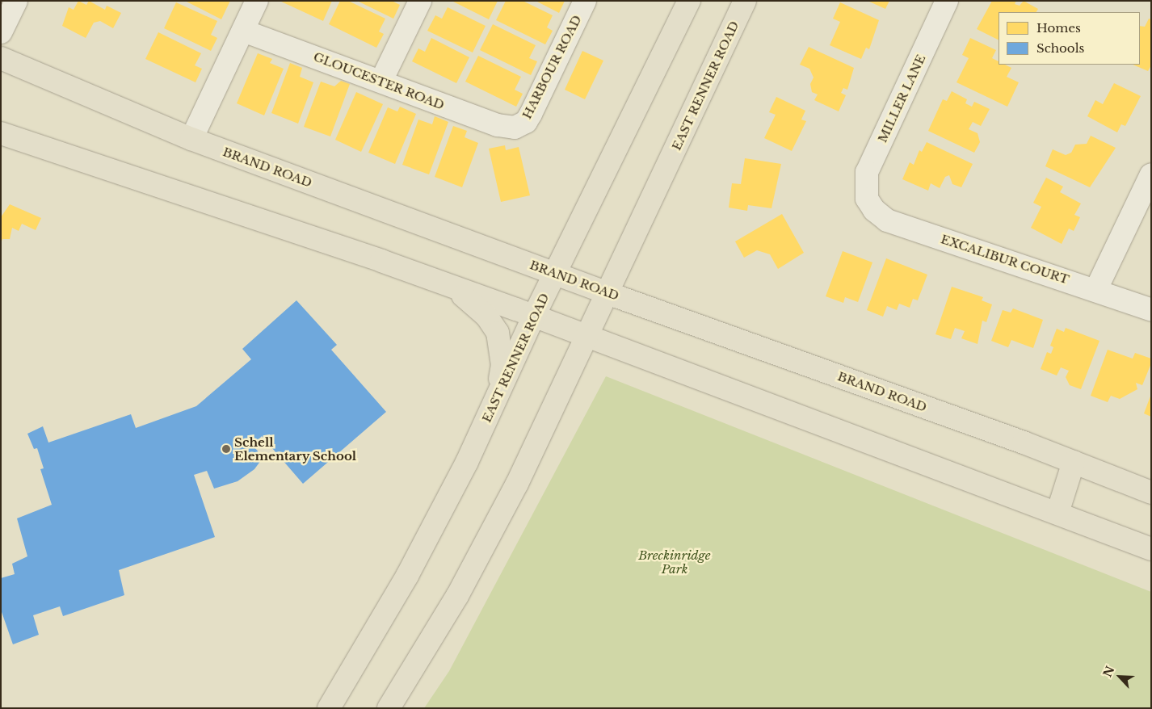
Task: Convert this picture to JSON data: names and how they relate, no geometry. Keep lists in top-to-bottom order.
{
  "streets": {
    "main road": ["EAST RENNER ROAD", "BRAND ROAD"],
    "street": [
      "HARBOUR ROAD",
      "GLOUCESTER ROAD",
      "MILLER LANE",
      "EXCALIBUR COURT"
    ]
  },
  "crossings": [
    ["HARBOUR ROAD", "GLOUCESTER ROAD"],
    ["EAST RENNER ROAD", "BRAND ROAD"],
    ["MILLER LANE", "EXCALIBUR COURT"]
  ],
  "parks": ["Breckinridge Park"],
  "places": ["Schell Elementary School"],
  "legend": ["Homes", "Schools"],
  "north": "top left"
}
